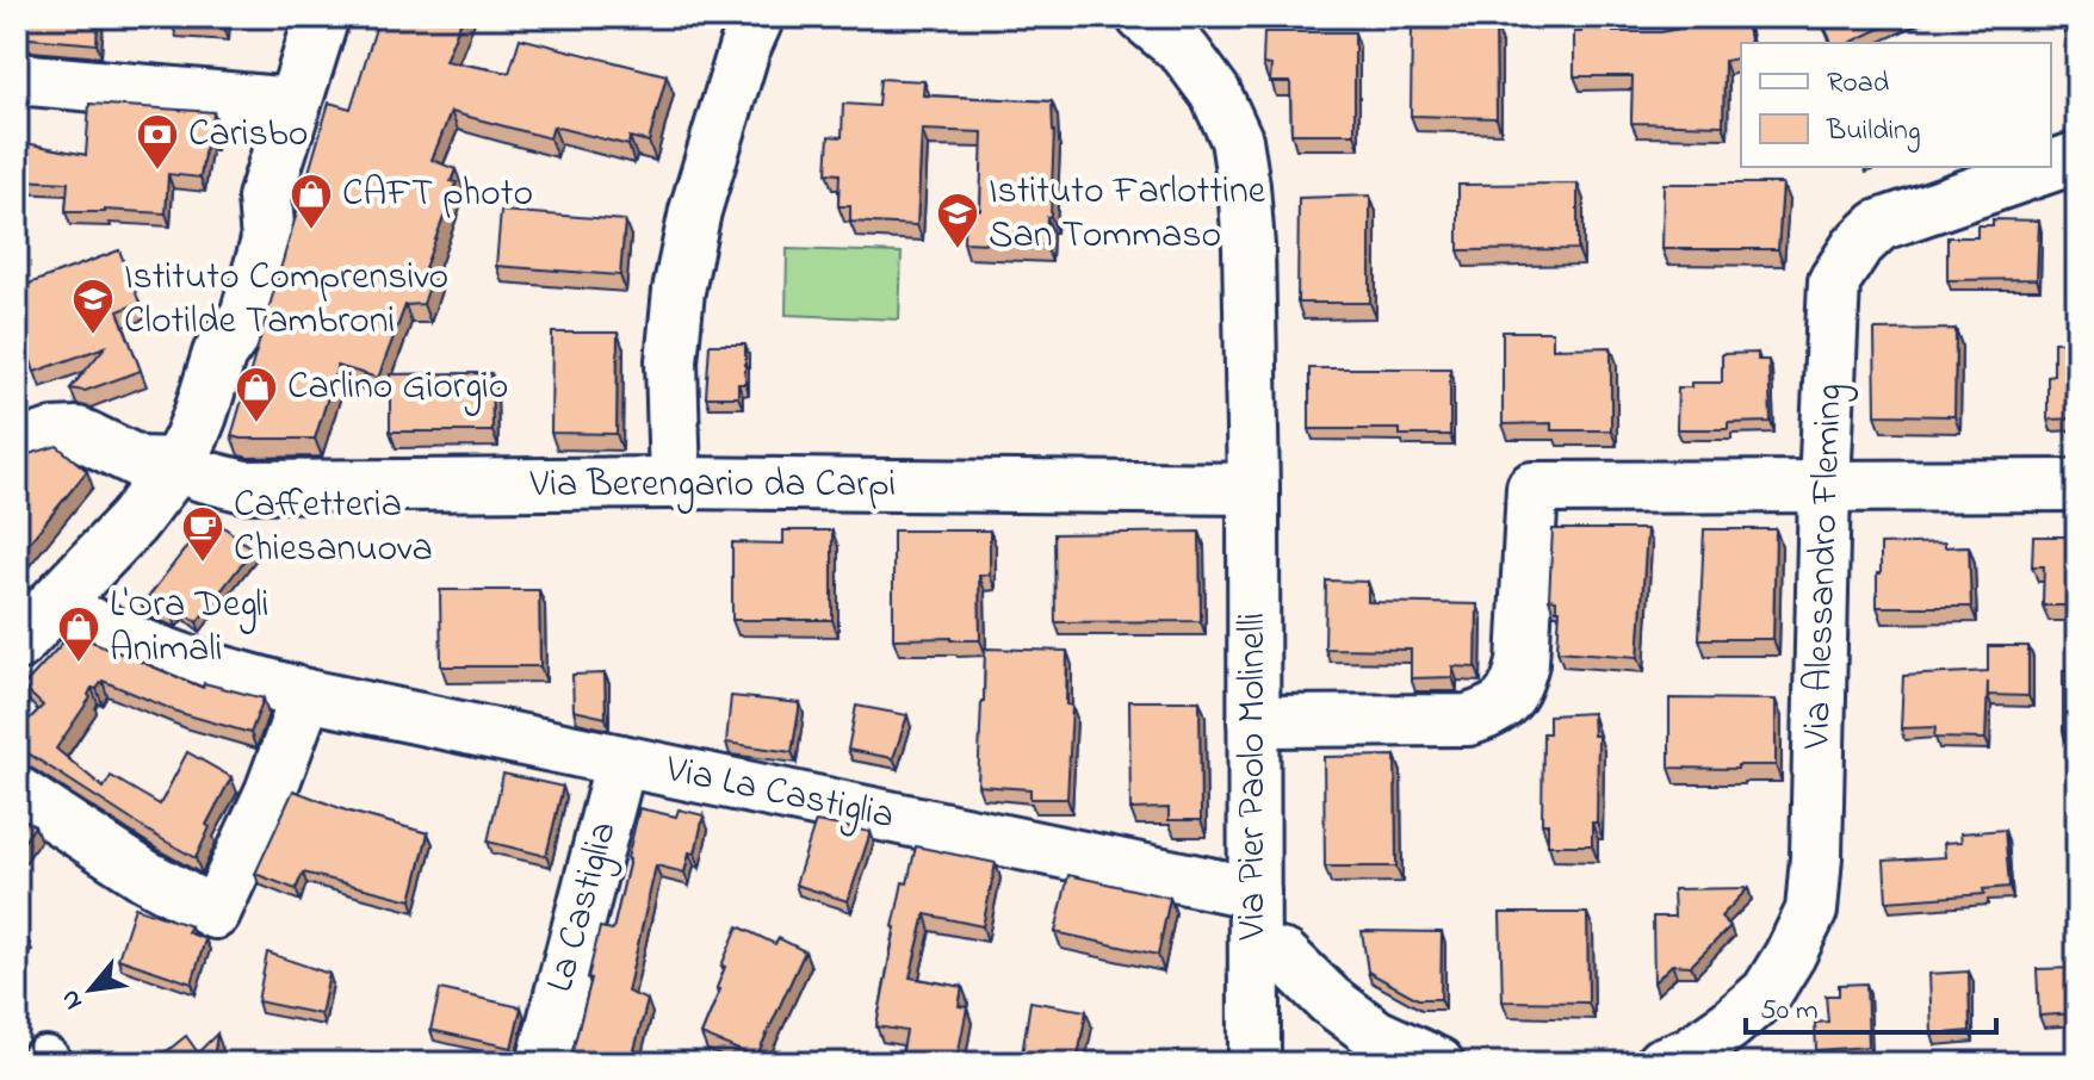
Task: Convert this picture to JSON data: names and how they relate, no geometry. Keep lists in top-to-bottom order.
{
  "streets": {
    "street": [
      "Via Berengario da Carpi",
      "Via Alessandro Fleming",
      "Via Pier Paolo Molinelli",
      "Via La Castiglia",
      "La Castiglia"
    ]
  },
  "crossings": [
    ["Via Berengario da Carpi", "Via Pier Paolo Molinelli"],
    ["Via Pier Paolo Molinelli", "Via La Castiglia"],
    ["Via La Castiglia", "La Castiglia"]
  ],
  "places": {
    "bank": ["Carisbo"],
    "shop": ["CAFT photo", "Carlino Giorgio", "L'Ora Degli Animali"],
    "school or university": ["Istituto Farlottine San Tommaso", "Istituto Comprensivo Clotilde Tambroni"],
    "cafe": ["Caffetteria Chiesanuova"]
  },
  "legend": ["Road", "Building"],
  "scale_bar": "50 m",
  "north": "bottom left"
}
